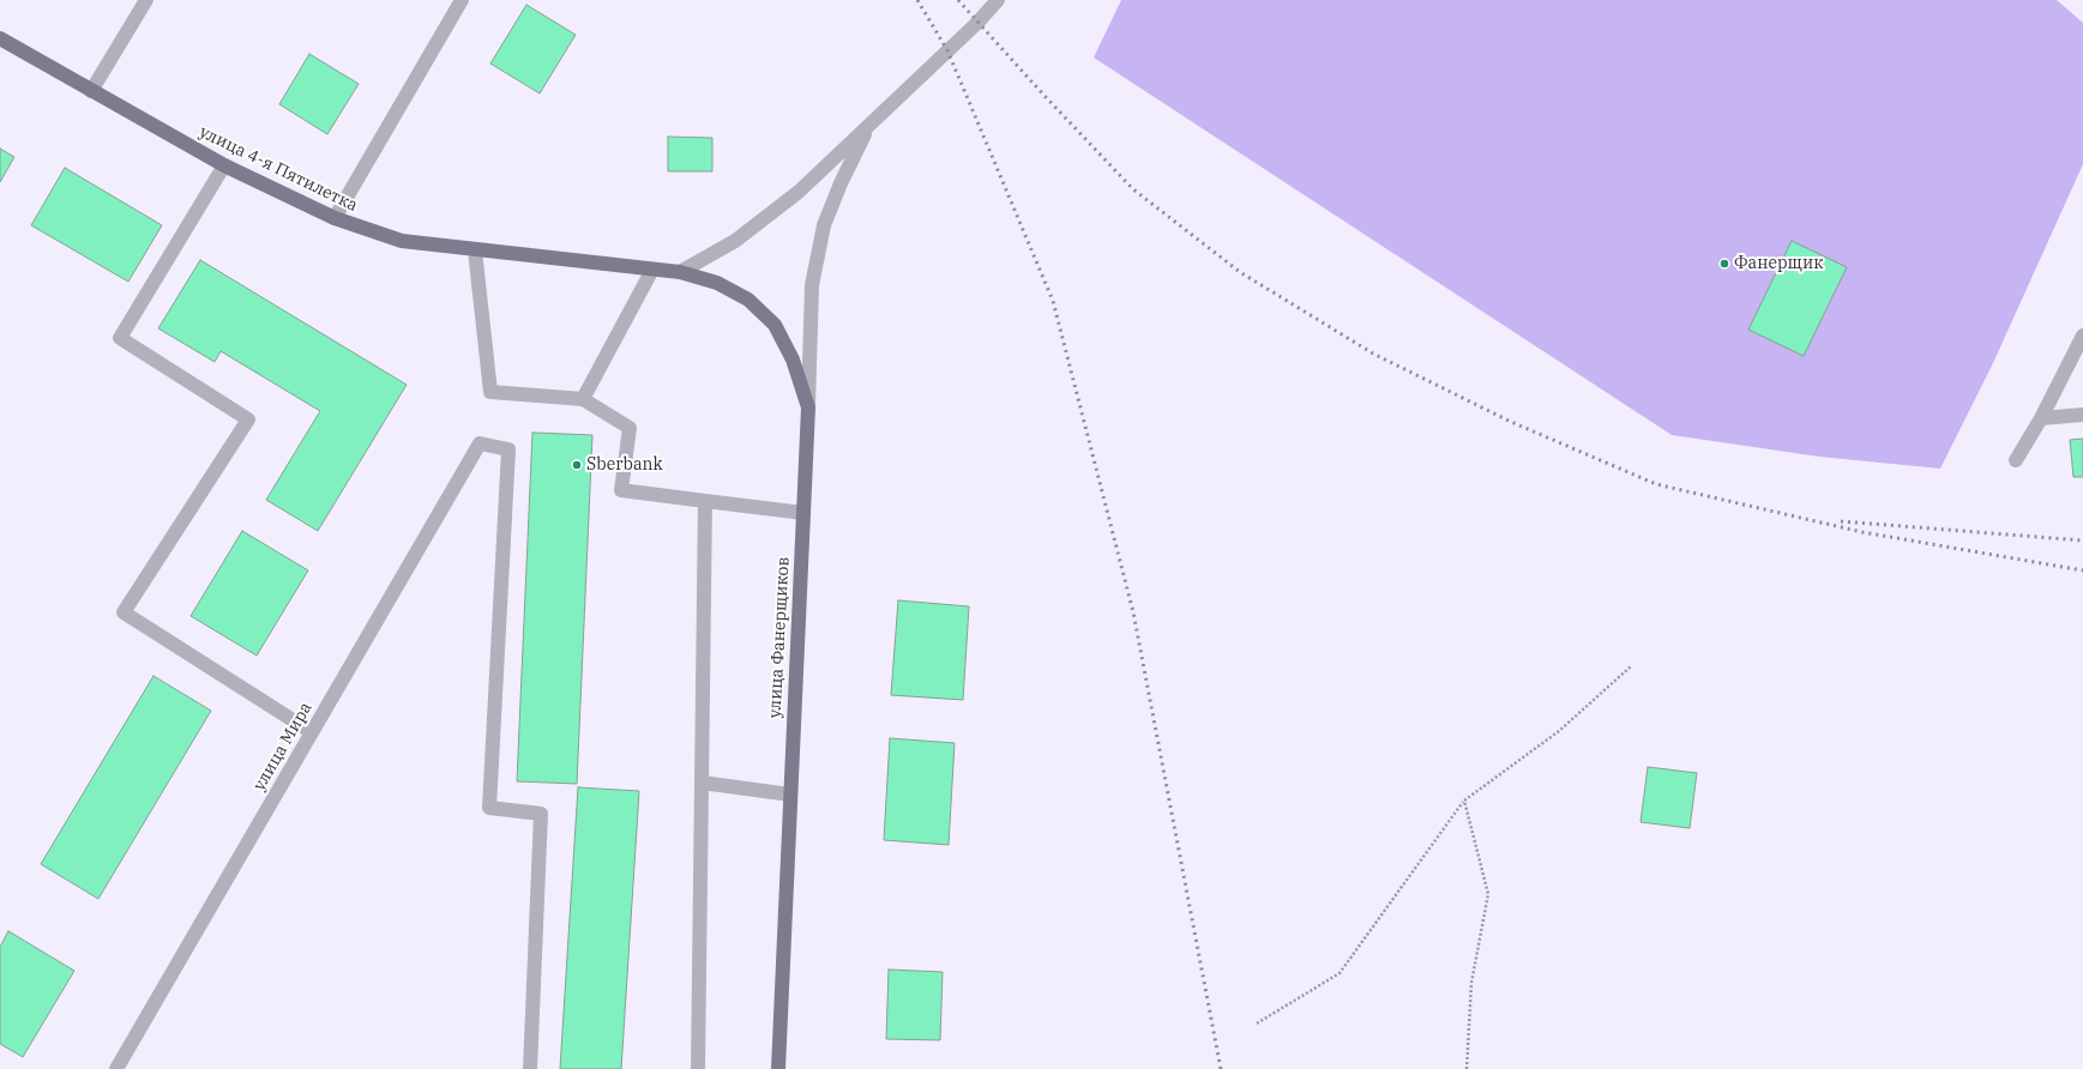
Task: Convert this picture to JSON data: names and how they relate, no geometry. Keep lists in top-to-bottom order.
{
  "streets": {
    "main road": ["улица 4-я Пятилетка", "улица Фанерщиков"],
    "street": ["улица Мира"]
  },
  "crossings": [
    ["улица 4-я Пятилетка", "улица Фанерщиков"]
  ],
  "places": ["Фанерщик", "Sberbank"]
}
